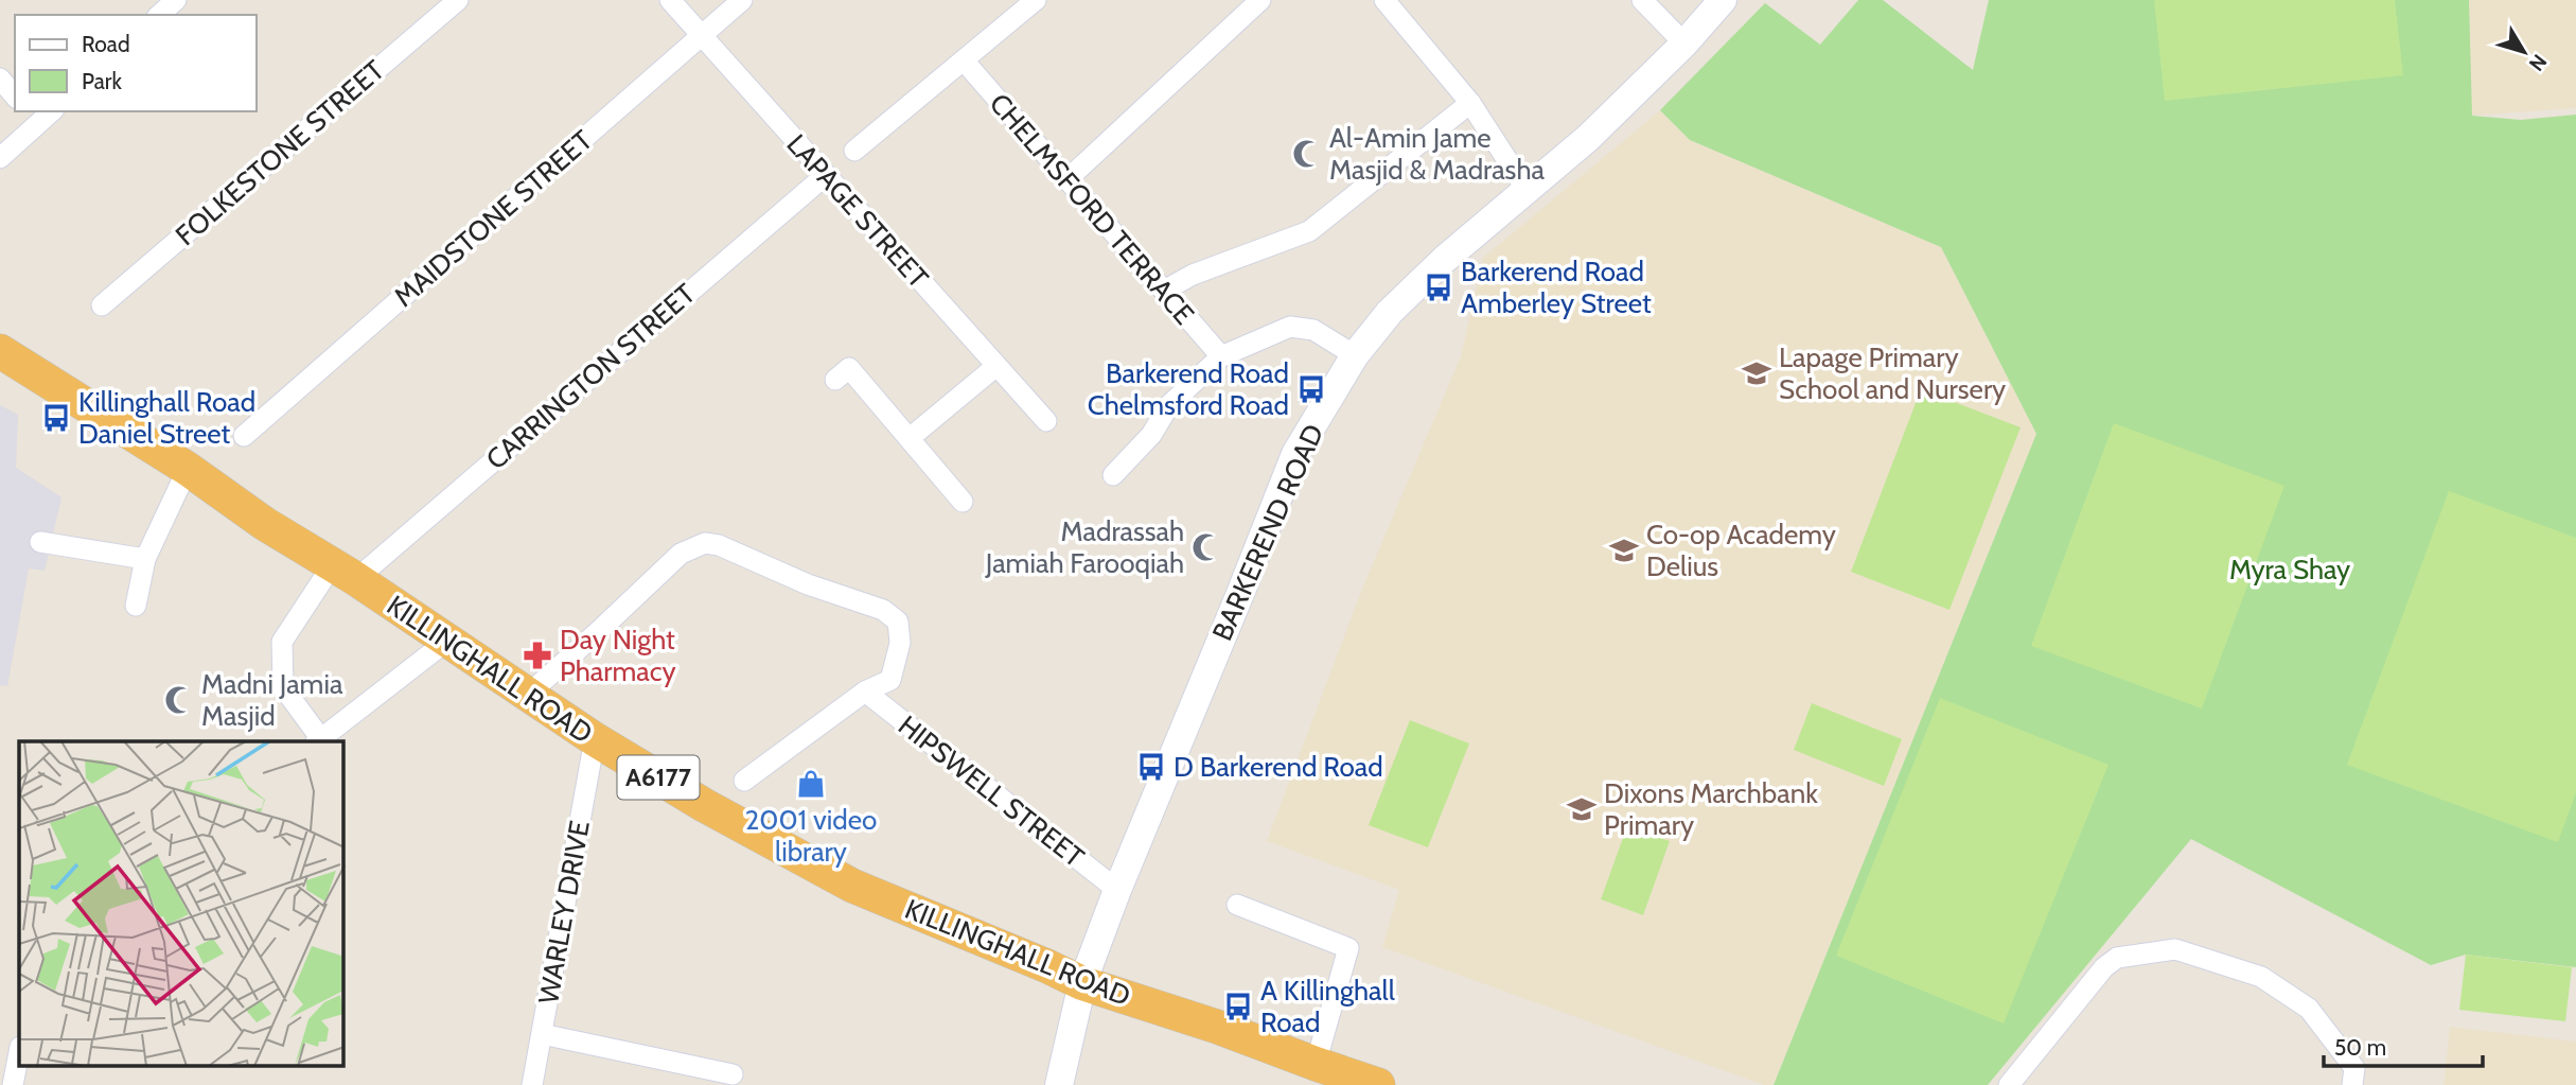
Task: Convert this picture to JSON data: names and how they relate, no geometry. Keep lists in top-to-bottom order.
{
  "streets": {
    "highway": ["KILLINGHALL ROAD", "A6177"],
    "main road": ["BARKEREND ROAD"],
    "street": [
      "FOLKESTONE STREET",
      "CHELMSFORD TERRACE",
      "LAPAGE STREET",
      "MAIDSTONE STREET",
      "CARRINGTON STREET",
      "HIPSWELL STREET",
      "WARLEY DRIVE"
    ]
  },
  "crossings": [
    ["LAPAGE STREET", "MAIDSTONE STREET"],
    ["LAPAGE STREET", "CARRINGTON STREET"],
    ["CARRINGTON STREET", "KILLINGHALL ROAD"],
    ["BARKEREND ROAD", "KILLINGHALL ROAD"],
    ["BARKEREND ROAD", "HIPSWELL STREET"],
    ["KILLINGHALL ROAD", "WARLEY DRIVE"]
  ],
  "parks": ["Myra Shay"],
  "places": {
    "mosque": ["Al-Amin Jame Masjid & Madrasha", "Madrassah Jamiah Farooqiah", "Madni Jamia Masjid"],
    "bus stop": [
      "Barkerend Road Amberley Street",
      "Barkerend Road Chelmsford Road",
      "Killinghall Road Daniel Street",
      "D Barkerend Road",
      "A Killinghall Road"
    ],
    "school or university": ["Lapage Primary School and Nursery", "Co-op Academy Delius", "Dixons Marchbank Primary"],
    "pharmacy": ["Day Night Pharmacy"],
    "shop": ["2001 video library"]
  },
  "legend": ["Road", "Park"],
  "scale_bar": "50 m",
  "north": "bottom right"
}
